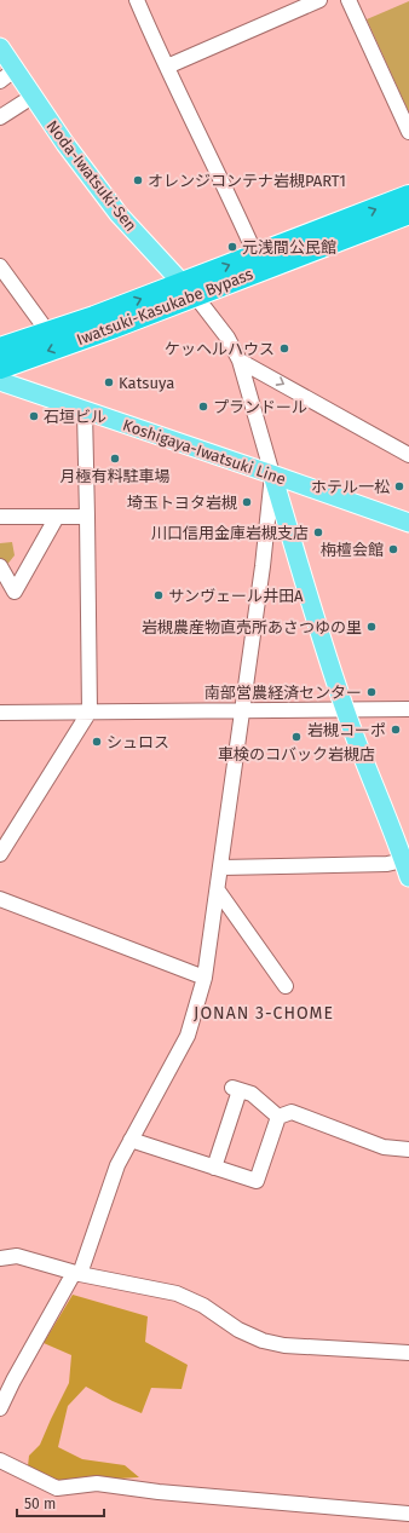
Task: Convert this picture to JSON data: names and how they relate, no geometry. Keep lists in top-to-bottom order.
{
  "streets": {
    "highway": ["Iwatsuki-Kasukabe Bypass"],
    "main road": ["Noda-Iwatsuki-Sen", "Koshigaya-Iwatsuki Line"]
  },
  "crossings": [
    ["Noda-Iwatsuki-Sen", "Iwatsuki-Kasukabe Bypass"]
  ],
  "districts": ["JONAN 3-CHOME"],
  "places": [
    "オレンジコンテナ岩槻PART1",
    "元浅間公民館",
    "ケッヘルハウス",
    "Katsuya",
    "プランドール",
    "石垣ビル",
    "月極有料駐車場",
    "ホテル一松",
    "埼玉トヨタ岩槻",
    "川口信用金庫岩槻支店",
    "栴檀会館",
    "サンヴェール井田A",
    "岩槻農産物直売所あさつゆの里",
    "南部営農経済センター",
    "岩槻コーポ",
    "車検のコバック岩槻店",
    "シュロス"
  ],
  "scale_bar": "50 m"
}
